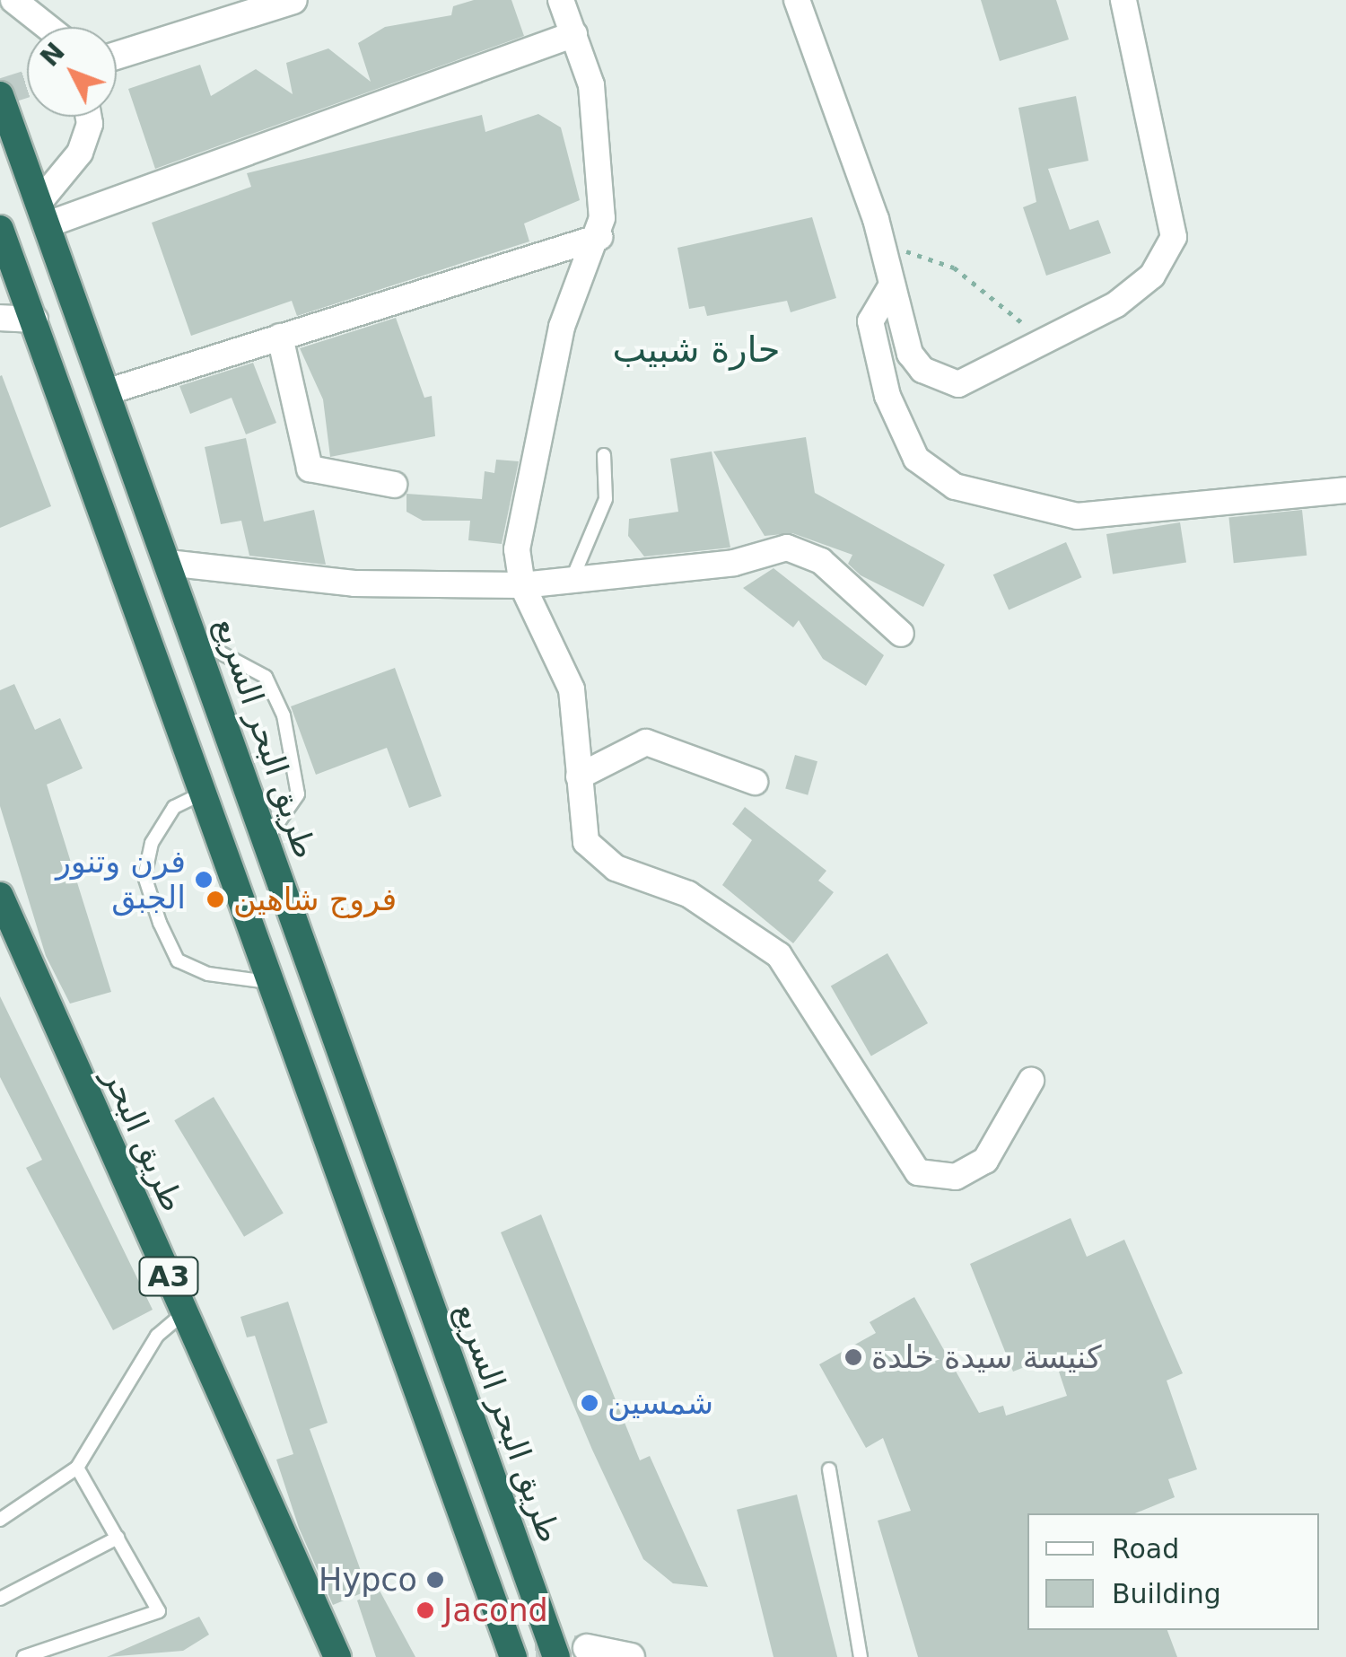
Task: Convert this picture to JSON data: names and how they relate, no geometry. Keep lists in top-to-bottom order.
{
  "streets": {
    "highway": ["طريق البحر السريع", "طريق البحر", "A3"]
  },
  "districts": ["حارة شبيب"],
  "places": [
    "فرن وتنور الجبق",
    "فروج شاهين",
    "كنيسة سيدة خلدة",
    "شمسين",
    "Hypco",
    "Jacond"
  ],
  "legend": ["Road", "Building"],
  "north": "top left"
}
